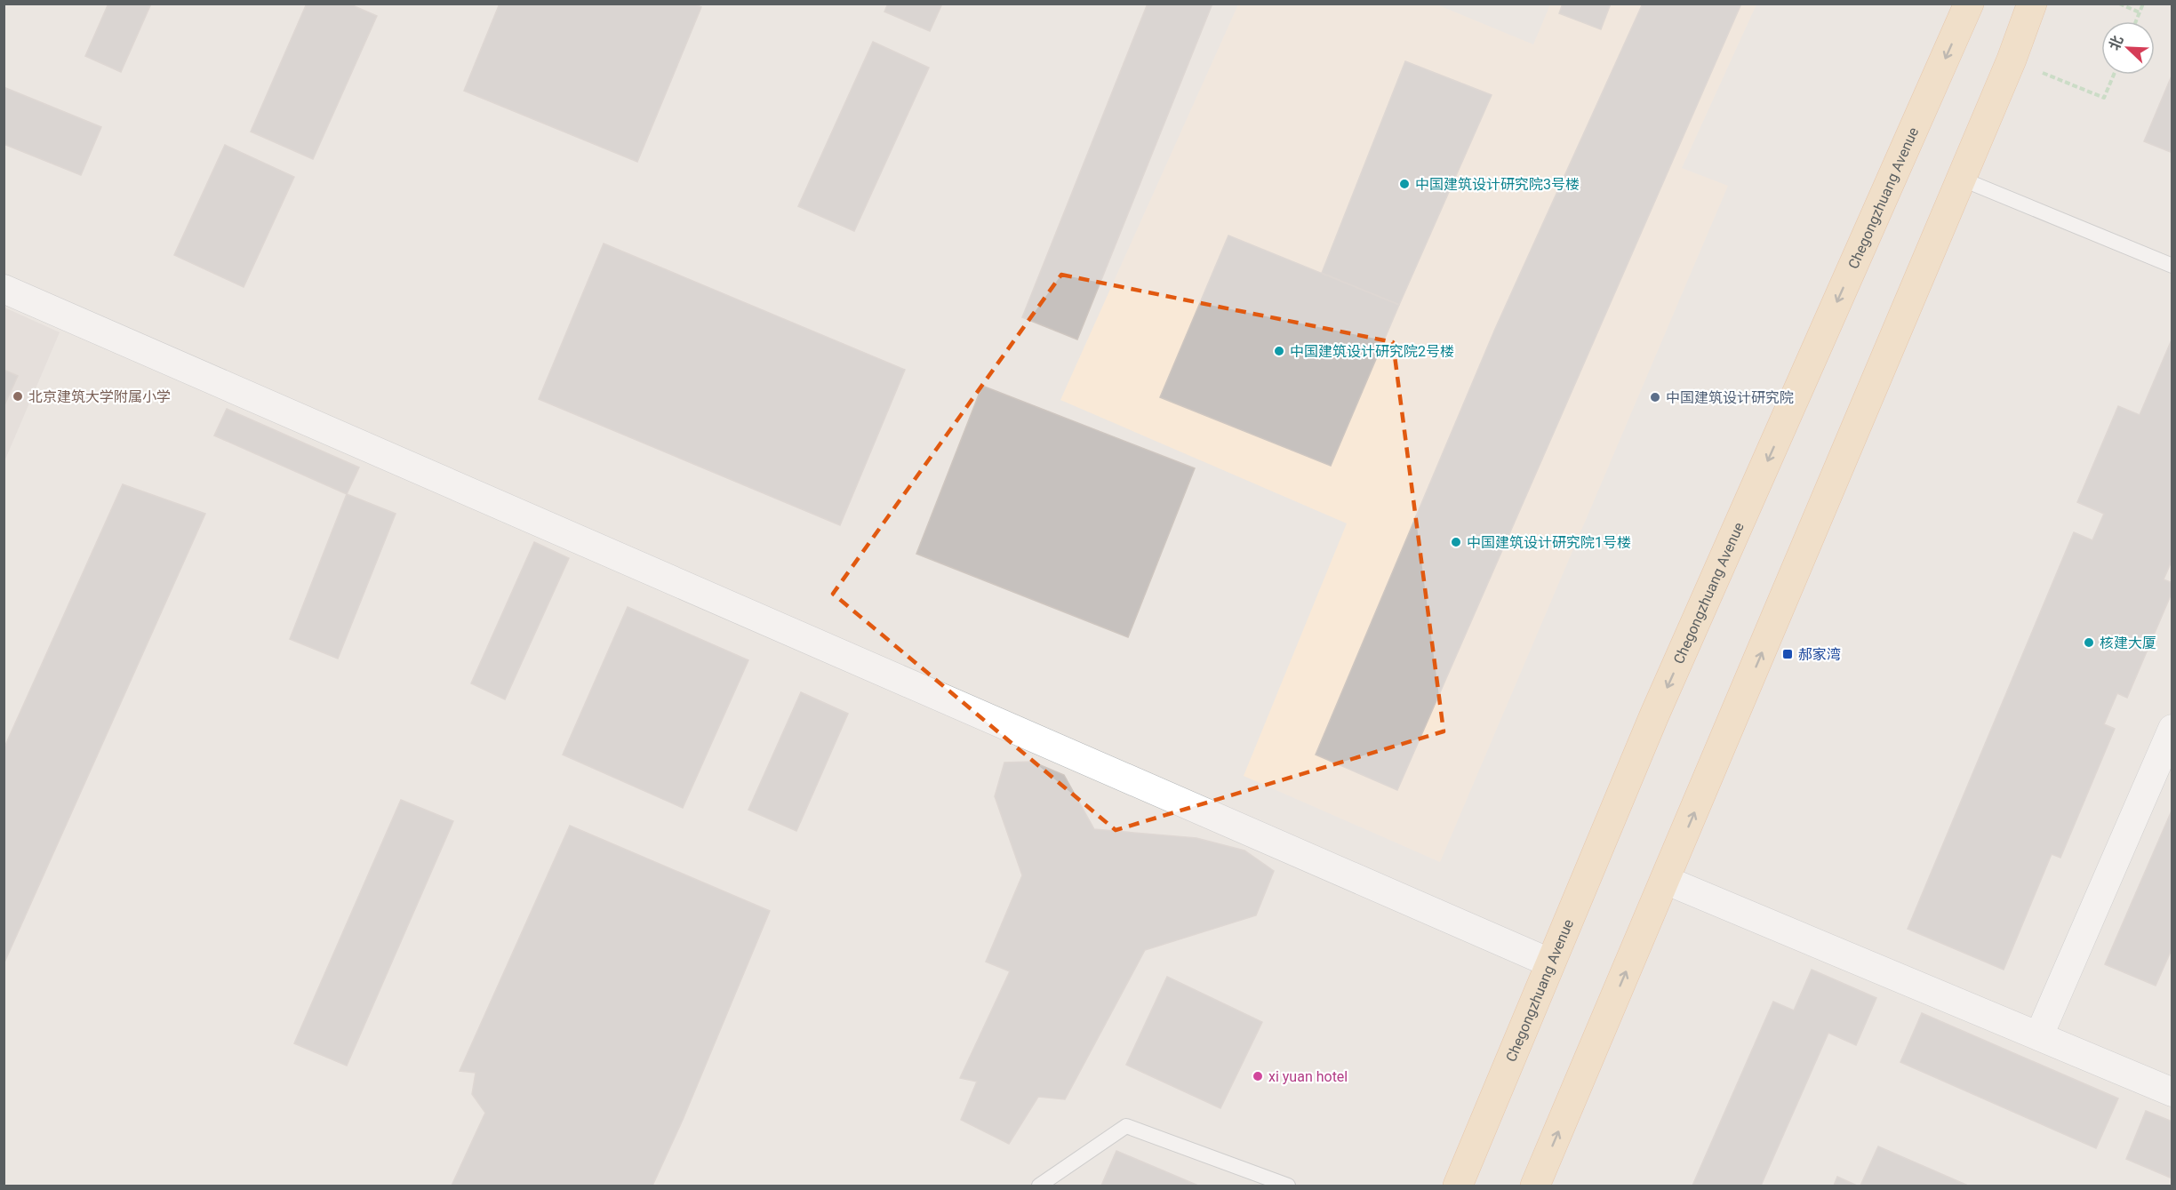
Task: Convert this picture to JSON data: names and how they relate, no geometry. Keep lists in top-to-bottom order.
{
  "streets": {
    "main road": ["Chegongzhuang Avenue"]
  },
  "places": {
    "other": [
      "中国建筑设计研究院3号楼",
      "中国建筑设计研究院2号楼",
      "北京建筑大学附属小学",
      "中国建筑设计研究院",
      "中国建筑设计研究院1号楼",
      "核建大厦",
      "xi yuan hotel"
    ],
    "transit": ["郝家湾"]
  },
  "north": "top left"
}
